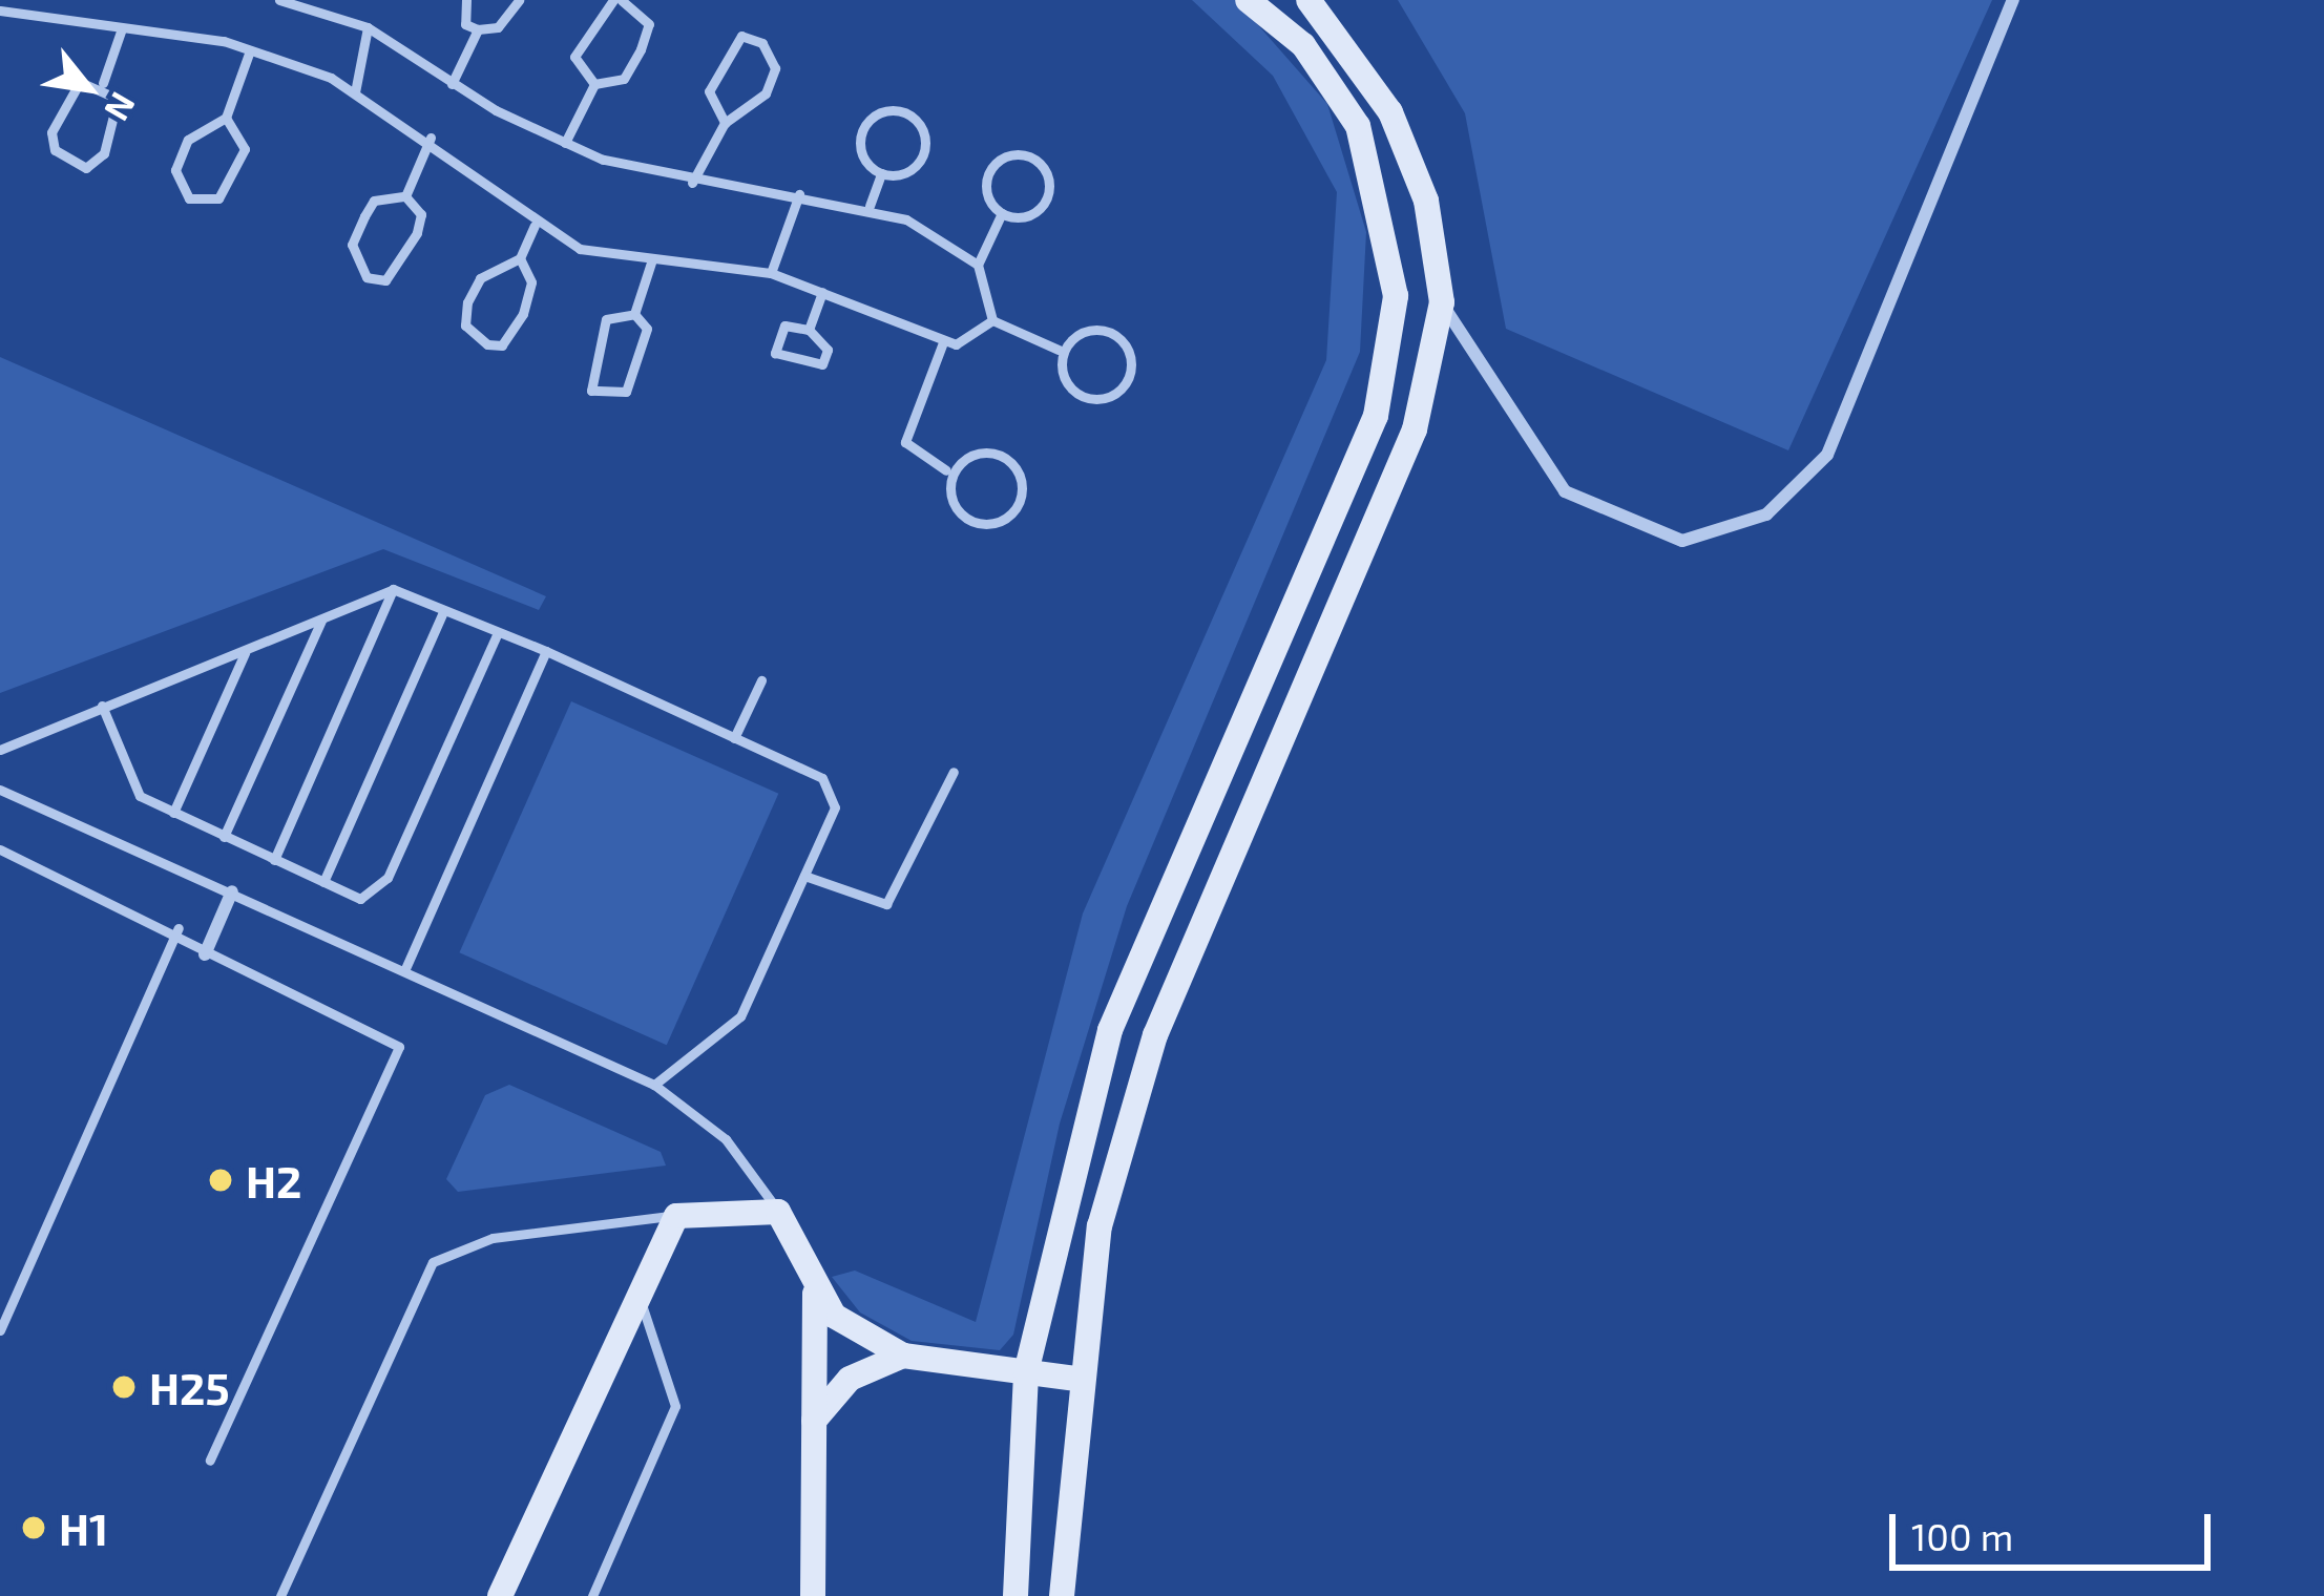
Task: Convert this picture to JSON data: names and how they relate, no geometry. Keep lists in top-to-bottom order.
{
  "places": ["H2", "H25", "H1"],
  "scale_bar": "100 m",
  "north": "bottom right"
}
